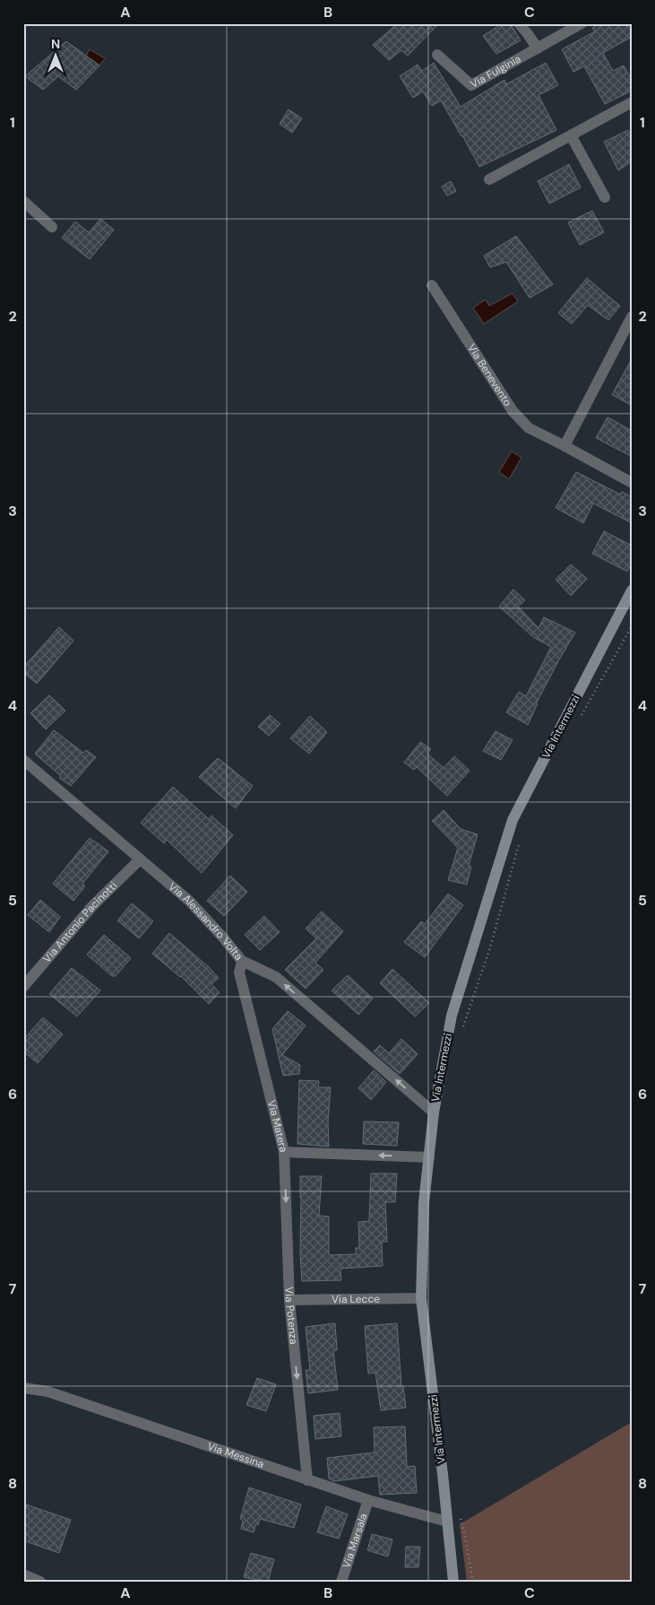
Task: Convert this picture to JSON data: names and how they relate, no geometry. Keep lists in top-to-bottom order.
{
  "streets": {
    "street": [
      "Via Fulginia",
      "Via Benevento",
      "Via Intermezzi",
      "Via Antonio Pacinotti",
      "Via Alessandro Volta",
      "Via Matera",
      "Via Lecce",
      "Via Potenza",
      "Via Messina",
      "Via Marsala"
    ]
  },
  "crossings": [
    ["Via Intermezzi", "Via Alessandro Volta"],
    ["Via Intermezzi", "Via Matera"],
    ["Via Intermezzi", "Via Lecce"],
    ["Via Intermezzi", "Via Messina"],
    ["Via Antonio Pacinotti", "Via Alessandro Volta"],
    ["Via Alessandro Volta", "Via Matera"],
    ["Via Matera", "Via Potenza"],
    ["Via Lecce", "Via Potenza"],
    ["Via Potenza", "Via Messina"],
    ["Via Messina", "Via Marsala"]
  ],
  "one_way": ["Via Alessandro Volta", "Via Matera", "Via Potenza"],
  "north": "top",
  "grid": {
    "columns": ["A", "B", "C"],
    "rows": [
      "1",
      "2",
      "3",
      "4",
      "5",
      "6",
      "7",
      "8"
    ]
  }
}
